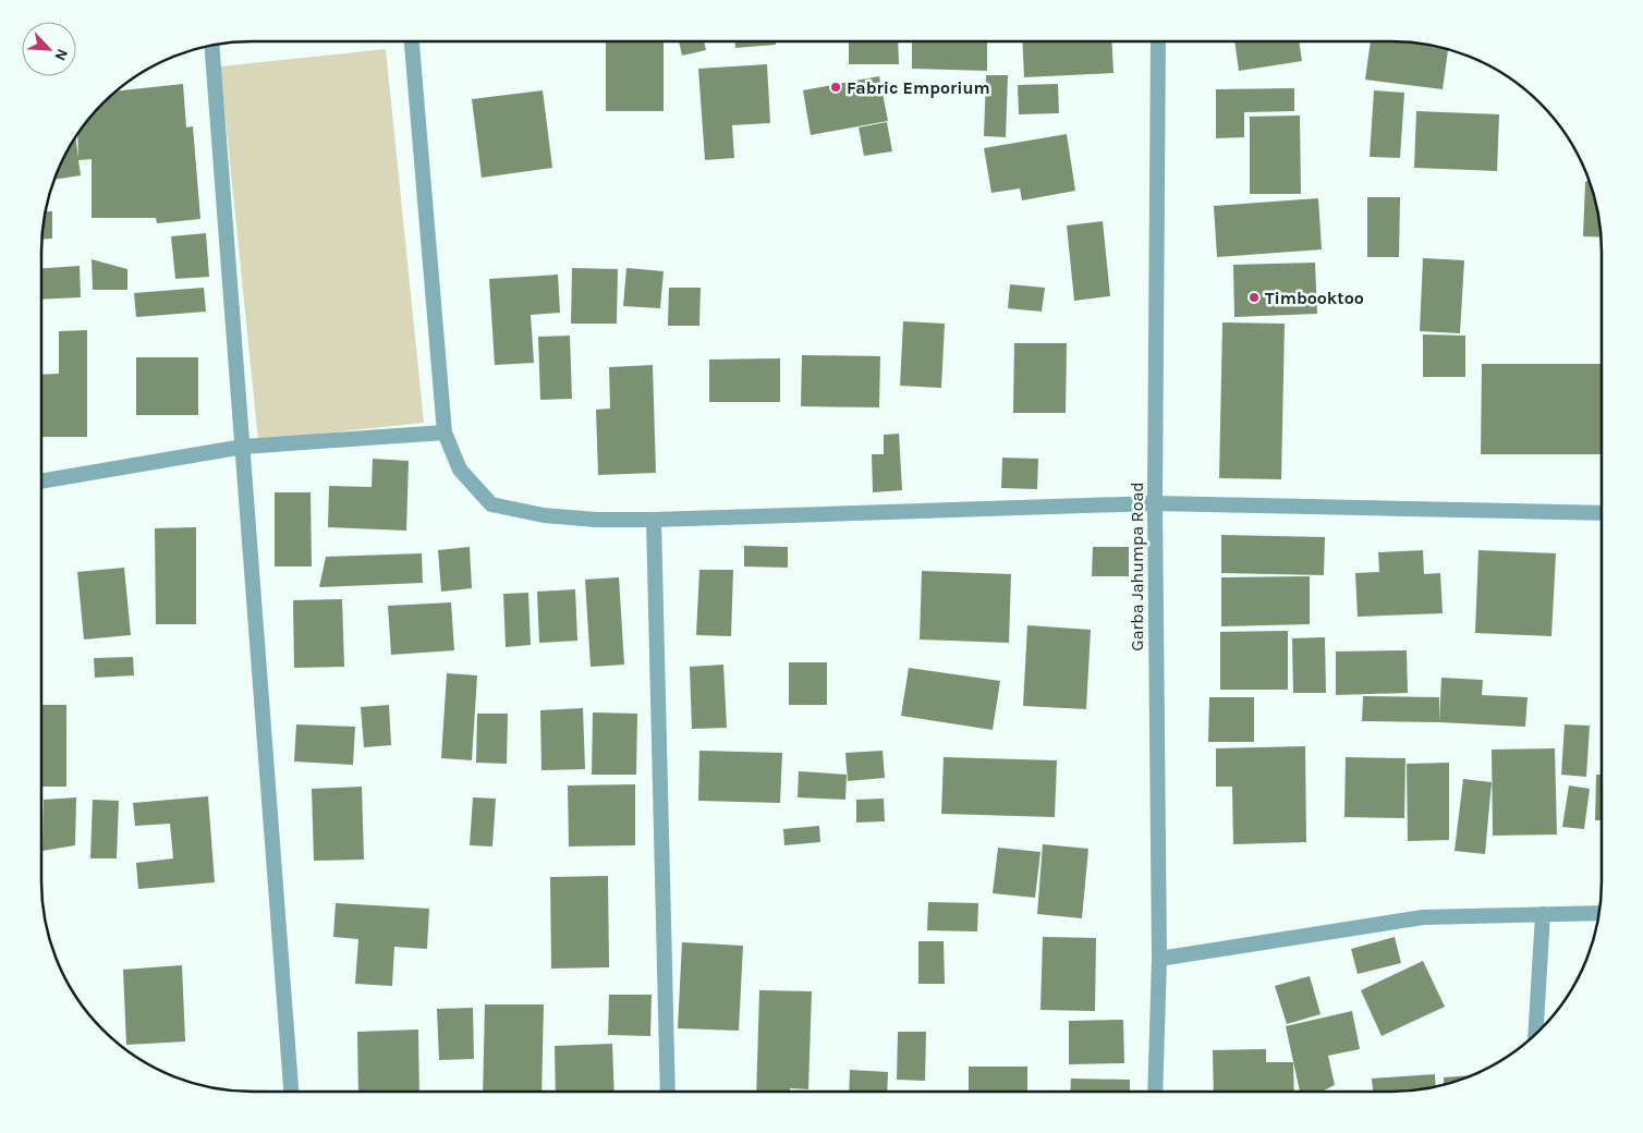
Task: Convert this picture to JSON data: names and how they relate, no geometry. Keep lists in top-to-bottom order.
{
  "streets": {
    "street": ["Garba Jahumpa Road"]
  },
  "places": ["Fabric Emporium", "Timbooktoo"],
  "north": "bottom right"
}
